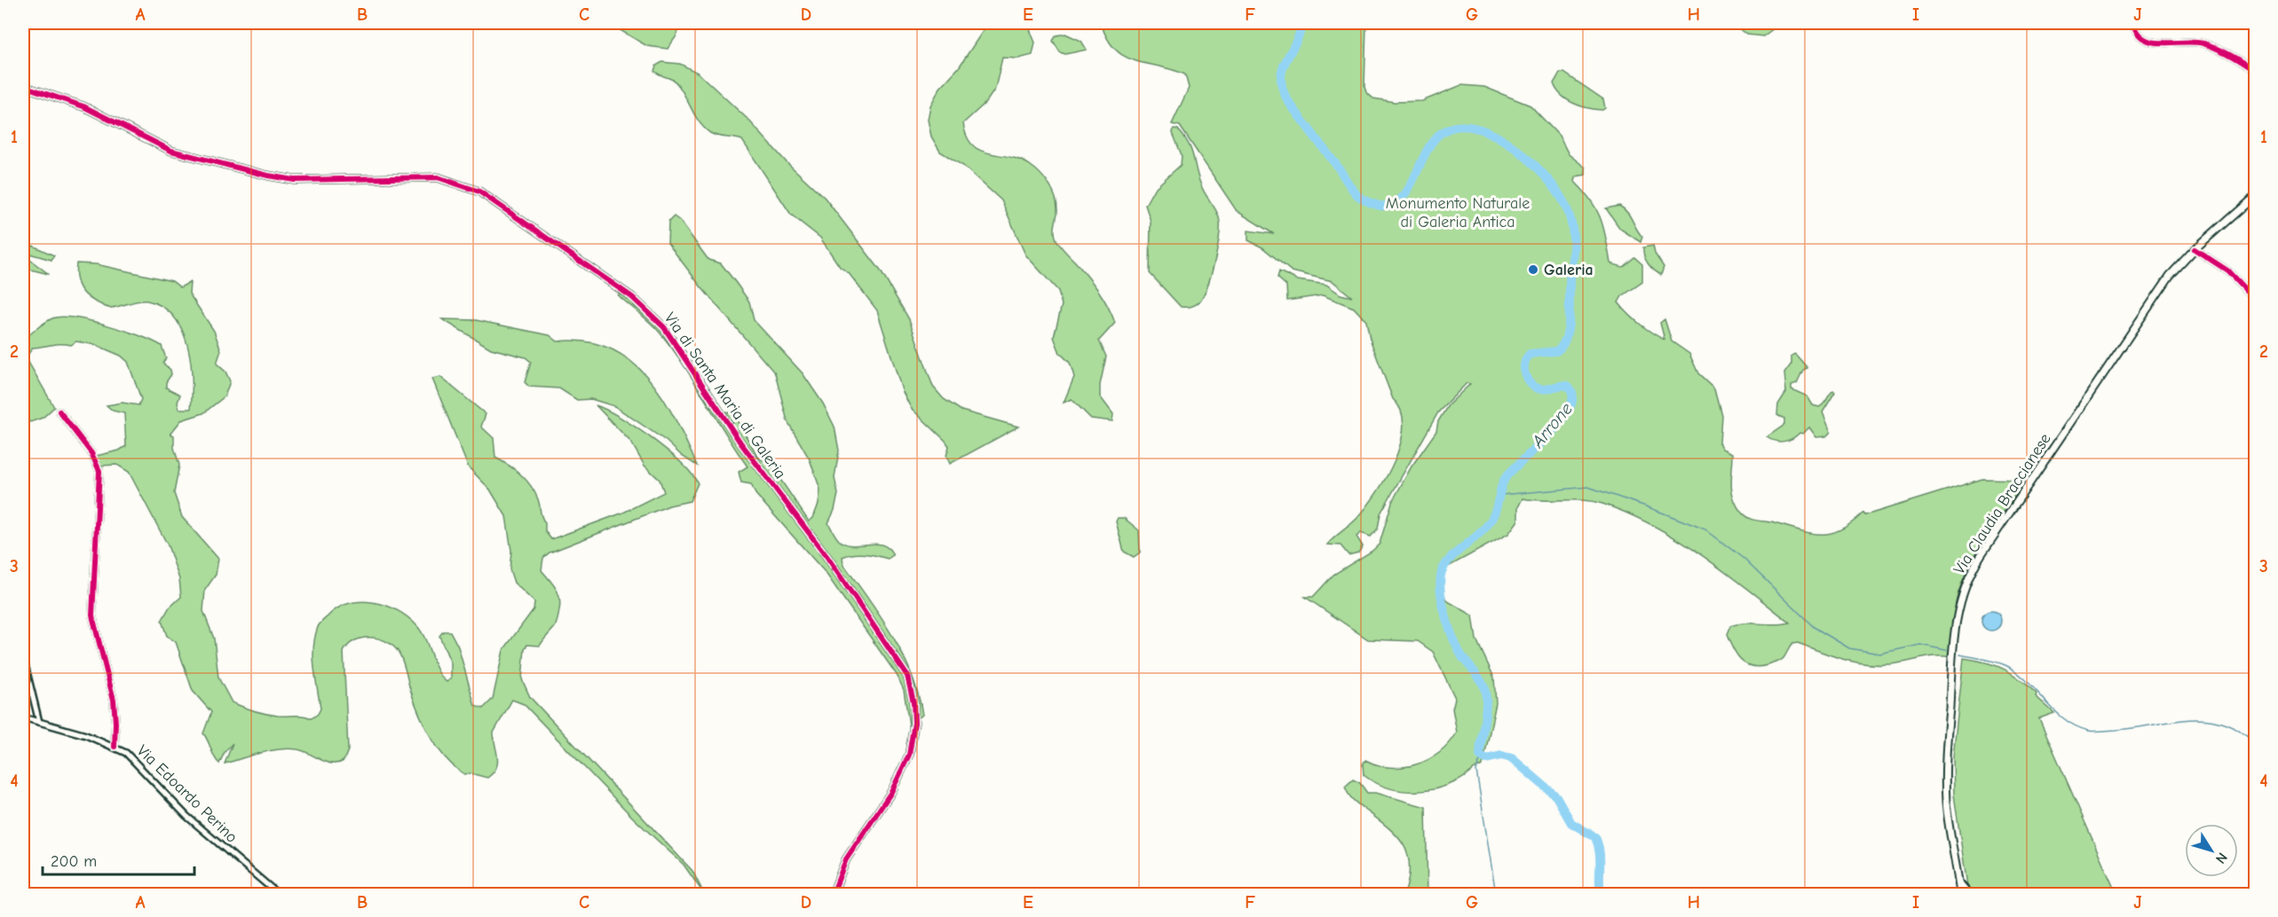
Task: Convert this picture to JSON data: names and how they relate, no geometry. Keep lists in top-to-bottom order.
{
  "streets": {
    "street": ["Via di Santa Maria di Galeria", "Via Claudia Braccianese", "Via Edoardo Perino"]
  },
  "water": ["Arrone"],
  "parks": ["Monumento Naturale di Galeria Antica"],
  "places": ["Galeria"],
  "scale_bar": "200 m",
  "north": "bottom right",
  "grid": {
    "columns": [
      "A",
      "B",
      "C",
      "D",
      "E",
      "F",
      "G",
      "H",
      "I",
      "J"
    ],
    "rows": [
      "1",
      "2",
      "3",
      "4"
    ]
  }
}
